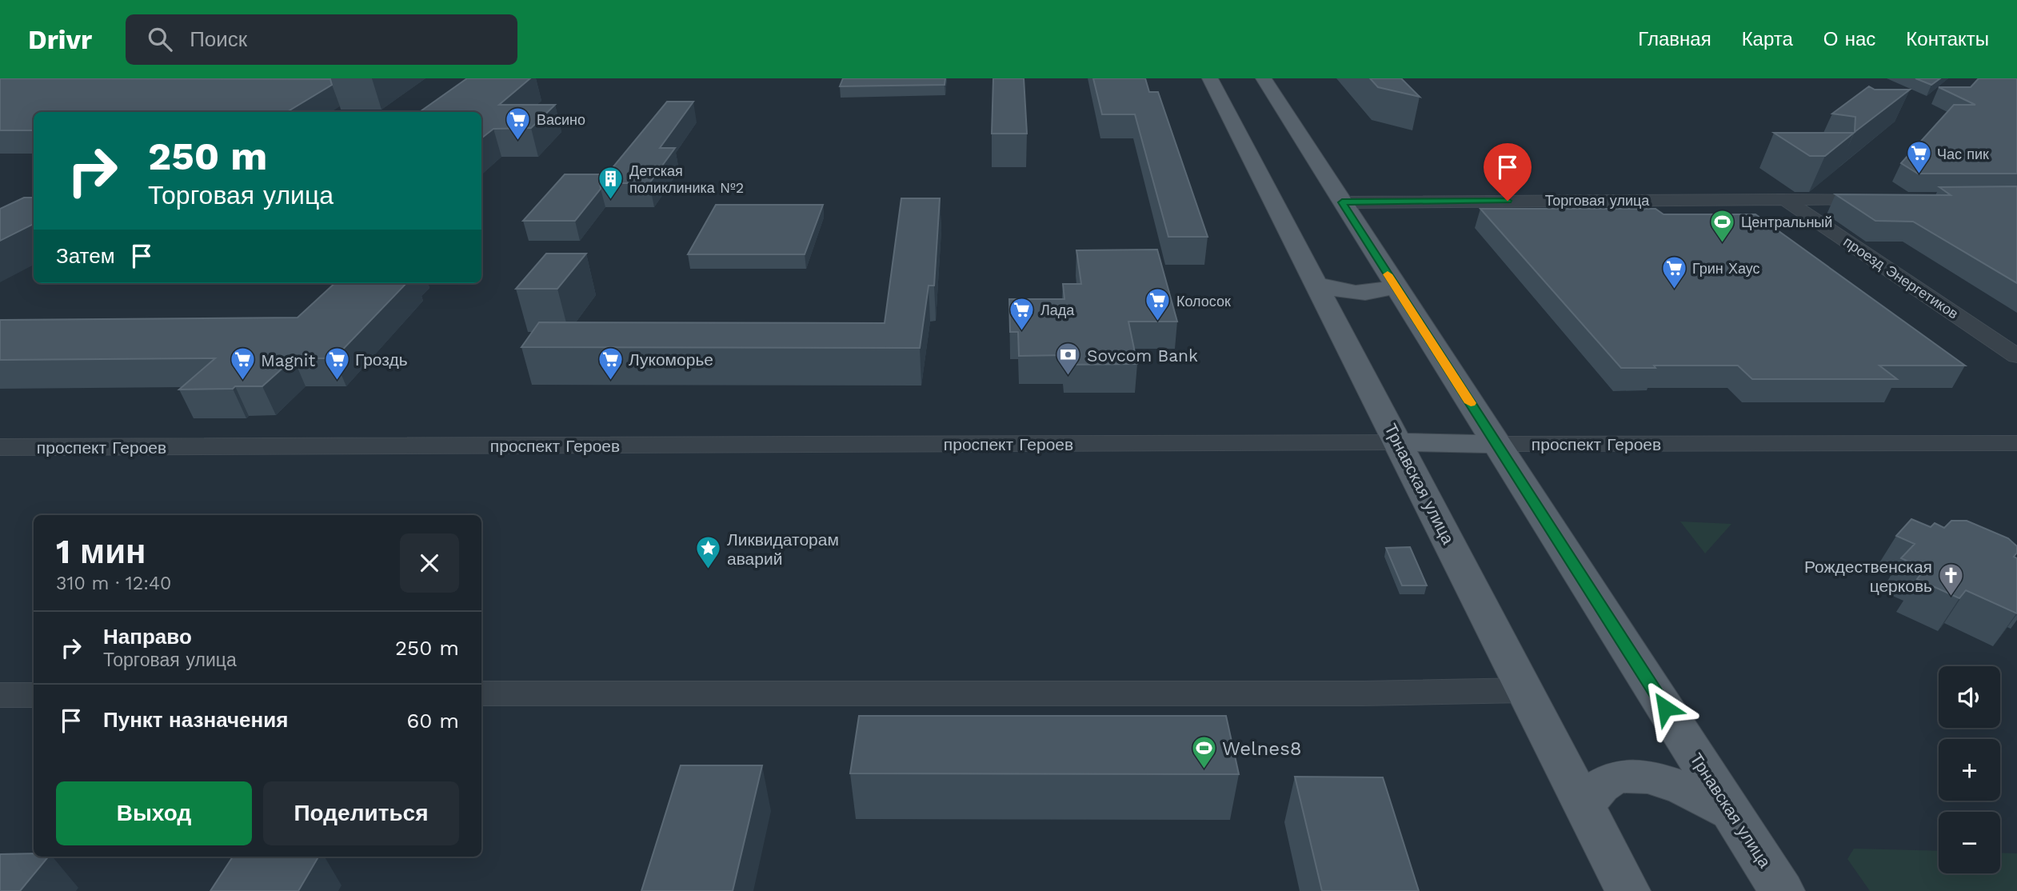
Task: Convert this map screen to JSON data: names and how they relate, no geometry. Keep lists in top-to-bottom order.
{
  "streets": {
    "main road": ["проспект Героев", "Трнавская улица"],
    "street": ["Торговая улица", "проезд Энергетиков"]
  },
  "crossings": [
    ["Торговая улица", "проезд Энергетиков"],
    ["Торговая улица", "Трнавская улица"],
    ["проспект Героев", "Трнавская улица"]
  ],
  "places": {
    "supermarket": [
      "Васино",
      "Час пик",
      "Грин Хаус",
      "Колосок",
      "Лада",
      "Гроздь",
      "Лукоморье",
      "Magnit"
    ],
    "building": ["Детская поликлиника №2"],
    "sports": ["Центральный", "Welnes8"],
    "bank": ["Sovcom Bank"],
    "place": ["Ликвидаторам аварий"],
    "church": ["Рождественская церковь"]
  },
  "page": {
    "header": "Drivr",
    "search": "Поиск",
    "nav": [
      "Главная",
      "Карта",
      "О нас",
      "Контакты"
    ],
    "turn": ["250 m", "Торговая улица"],
    "then": "Затем",
    "heading": ["1 мин", "310 m · 12:40"],
    "list": [
      {
        "name": "Направо",
        "note": "Торговая улица",
        "value": "250 m"
      },
      {
        "name": "Пункт назначения",
        "value": "60 m"
      }
    ],
    "map_buttons": ["+", "−"],
    "buttons": ["Выход", "Поделиться"]
  }
}
